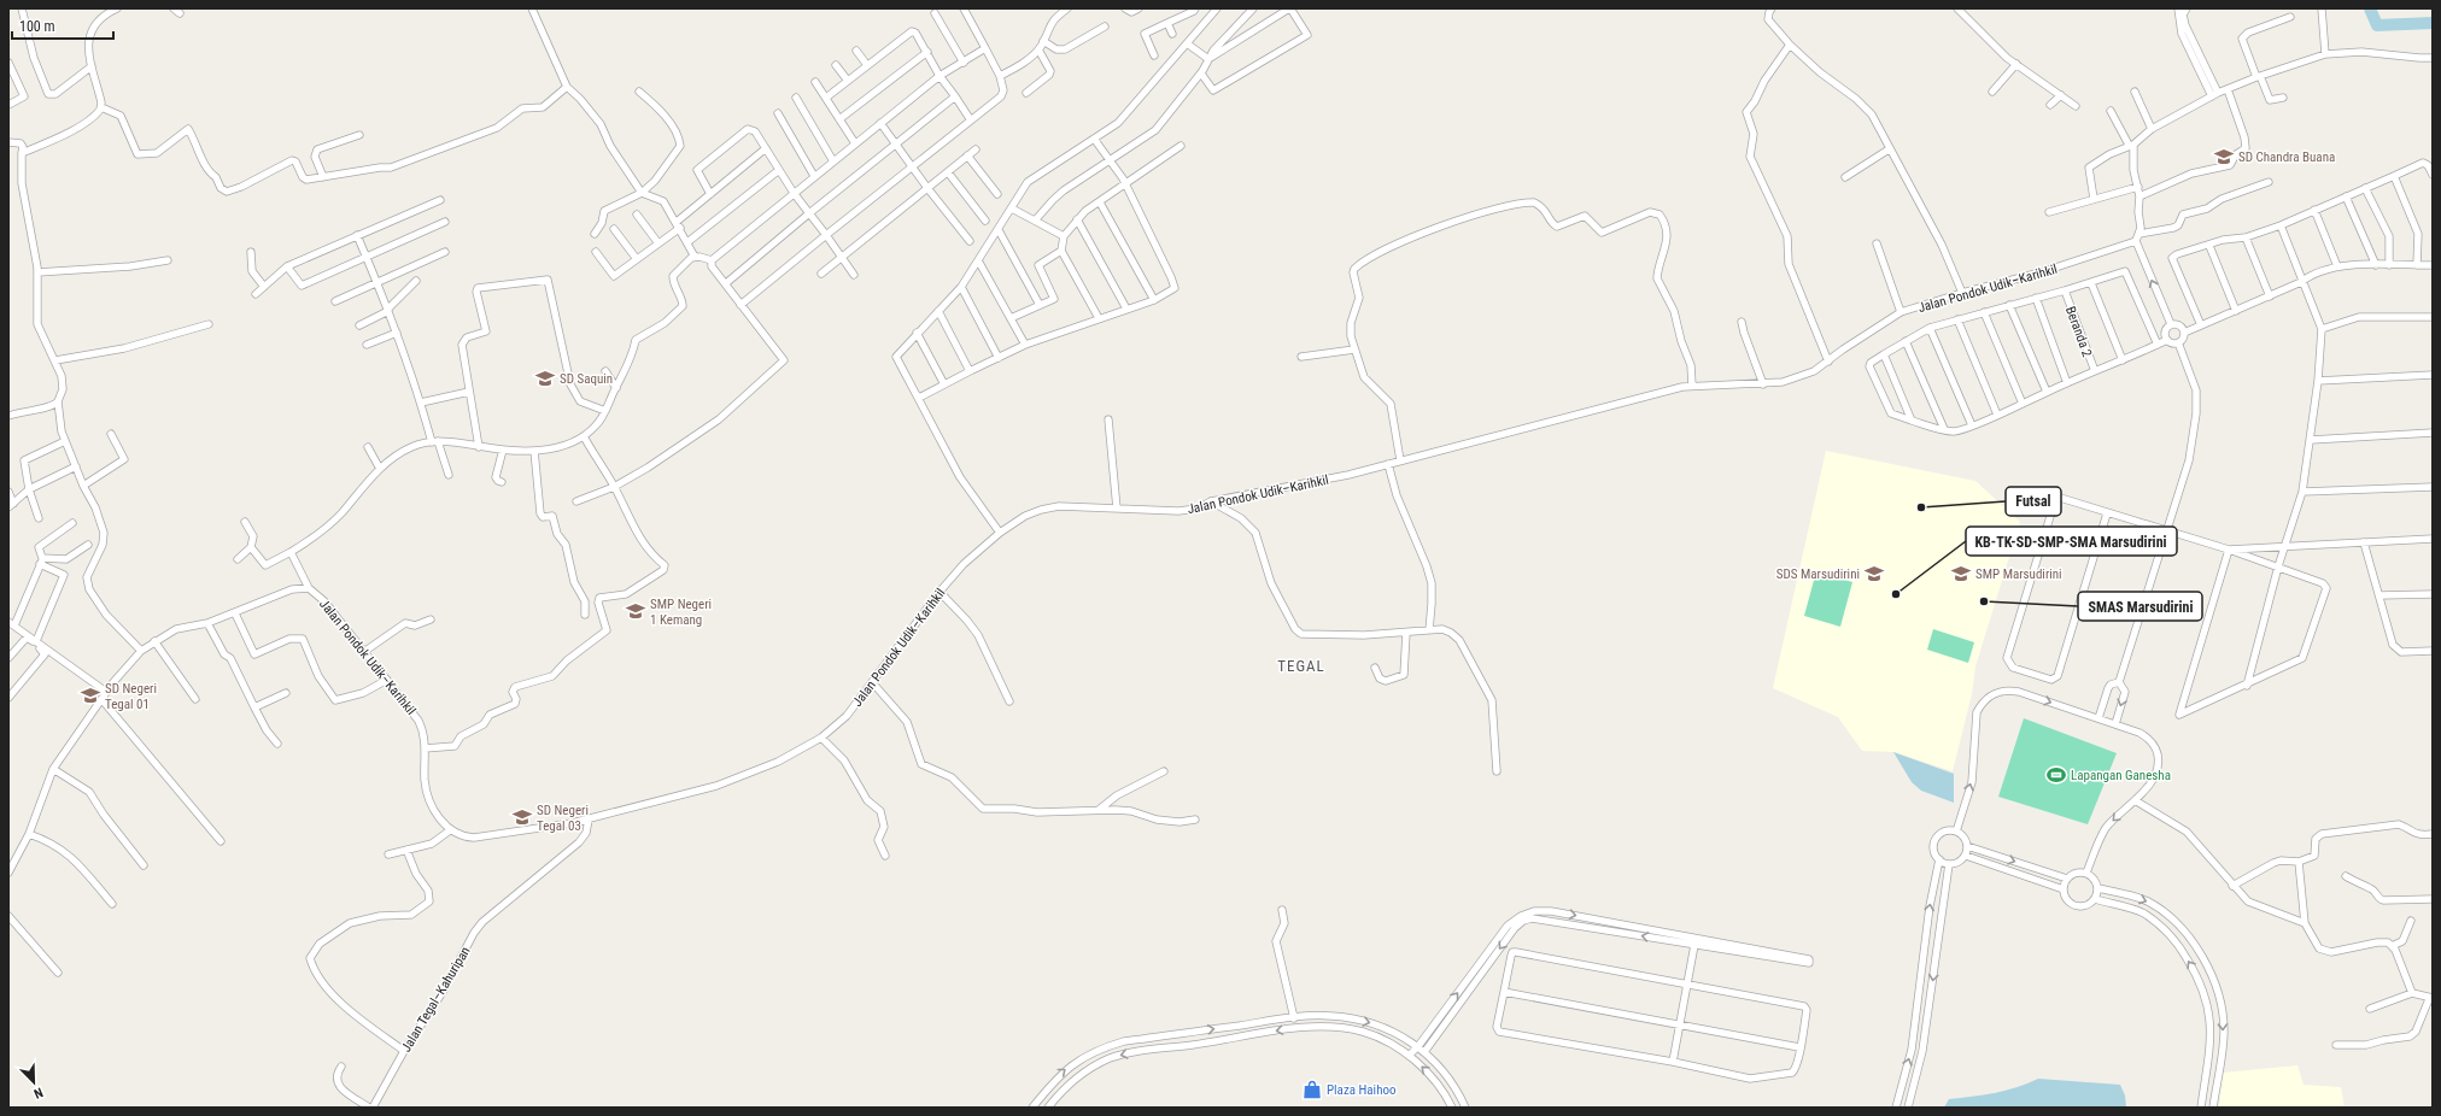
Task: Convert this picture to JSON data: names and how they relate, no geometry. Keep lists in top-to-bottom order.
{
  "streets": {
    "street": ["Jalan Pondok Udik–Karihkil", "Beranda 2", "Jalan Tegal–Kahuripan"]
  },
  "crossings": [
    ["Jalan Pondok Udik–Karihkil", "Jalan Tegal–Kahuripan"]
  ],
  "districts": ["TEGAL"],
  "places": {
    "school or university": [
      "SD Chandra Buana",
      "SD Saquin",
      "SDS Marsudirini",
      "SMP Marsudirini",
      "SMP Negeri 1 Kemang",
      "SD Negeri Tegal 01",
      "SD Negeri Tegal 03"
    ],
    "other": ["Futsal", "KB-TK-SD-SMP-SMA Marsudirini", "SMAS Marsudirini"],
    "sports": ["Lapangan Ganesha"],
    "shop": ["Plaza Haihoo"]
  },
  "scale_bar": "100 m",
  "north": "bottom right"
}
